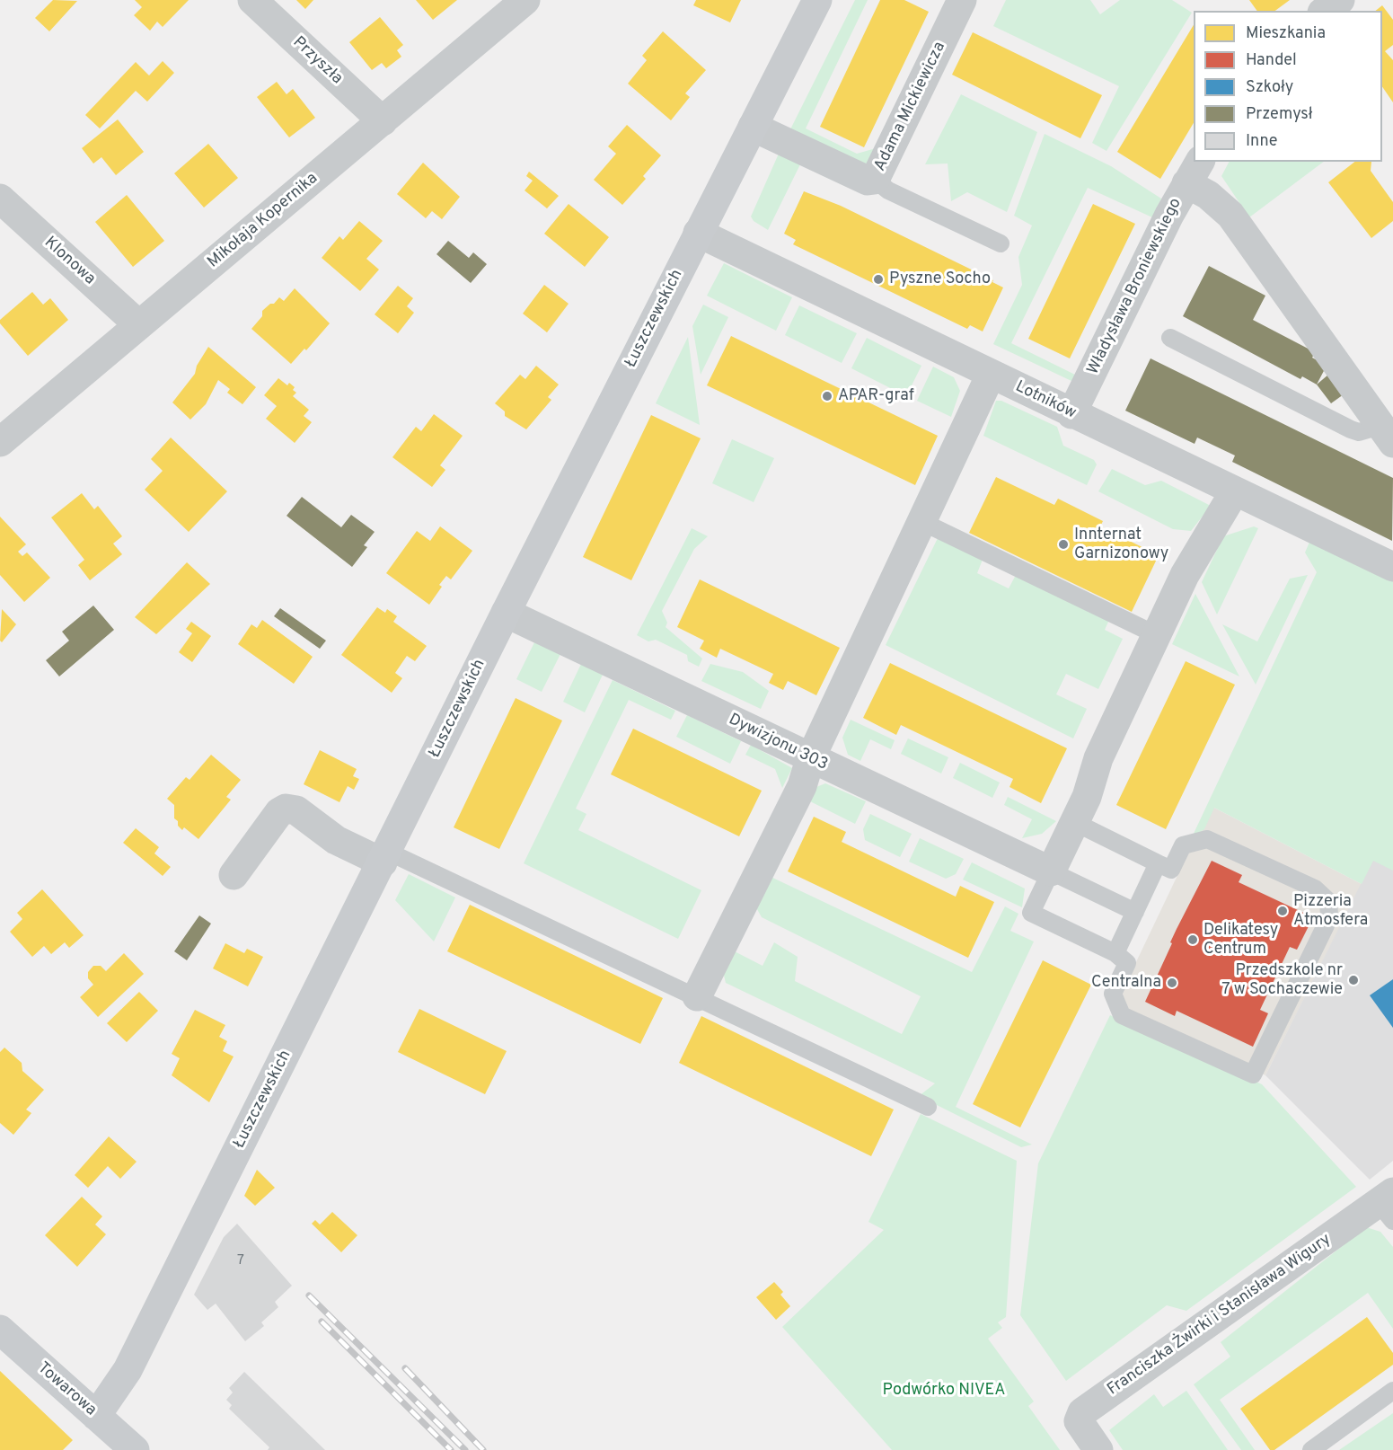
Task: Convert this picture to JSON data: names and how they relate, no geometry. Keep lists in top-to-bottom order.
{
  "streets": {
    "street": [
      "Przyszła",
      "Adama Mickiewicza",
      "Mikołaja Kopernika",
      "Klonowa",
      "Władysława Broniewskiego",
      "Łuszczewskich",
      "Lotników",
      "Dywizjonu 303",
      "Franciszka Żwirki i Stanisława Wigury",
      "Towarowa"
    ]
  },
  "crossings": [
    ["Przyszła", "Mikołaja Kopernika"],
    ["Adama Mickiewicza", "Łuszczewskich"],
    ["Mikołaja Kopernika", "Klonowa"],
    ["Władysława Broniewskiego", "Lotników"],
    ["Łuszczewskich", "Lotników"],
    ["Łuszczewskich", "Dywizjonu 303"],
    ["Łuszczewskich", "Towarowa"]
  ],
  "parks": ["Podwórko NIVEA"],
  "places": [
    "Pyszne Socho",
    "APAR-graf",
    "Innternat Garnizonowy",
    "Pizzeria Atmosfera",
    "Delikatesy Centrum",
    "Przedszkole nr 7 w Sochaczewie",
    "Centralna"
  ],
  "house_numbers": ["7"],
  "legend": [
    "Mieszkania",
    "Handel",
    "Szkoły",
    "Przemysł",
    "Inne"
  ]
}
